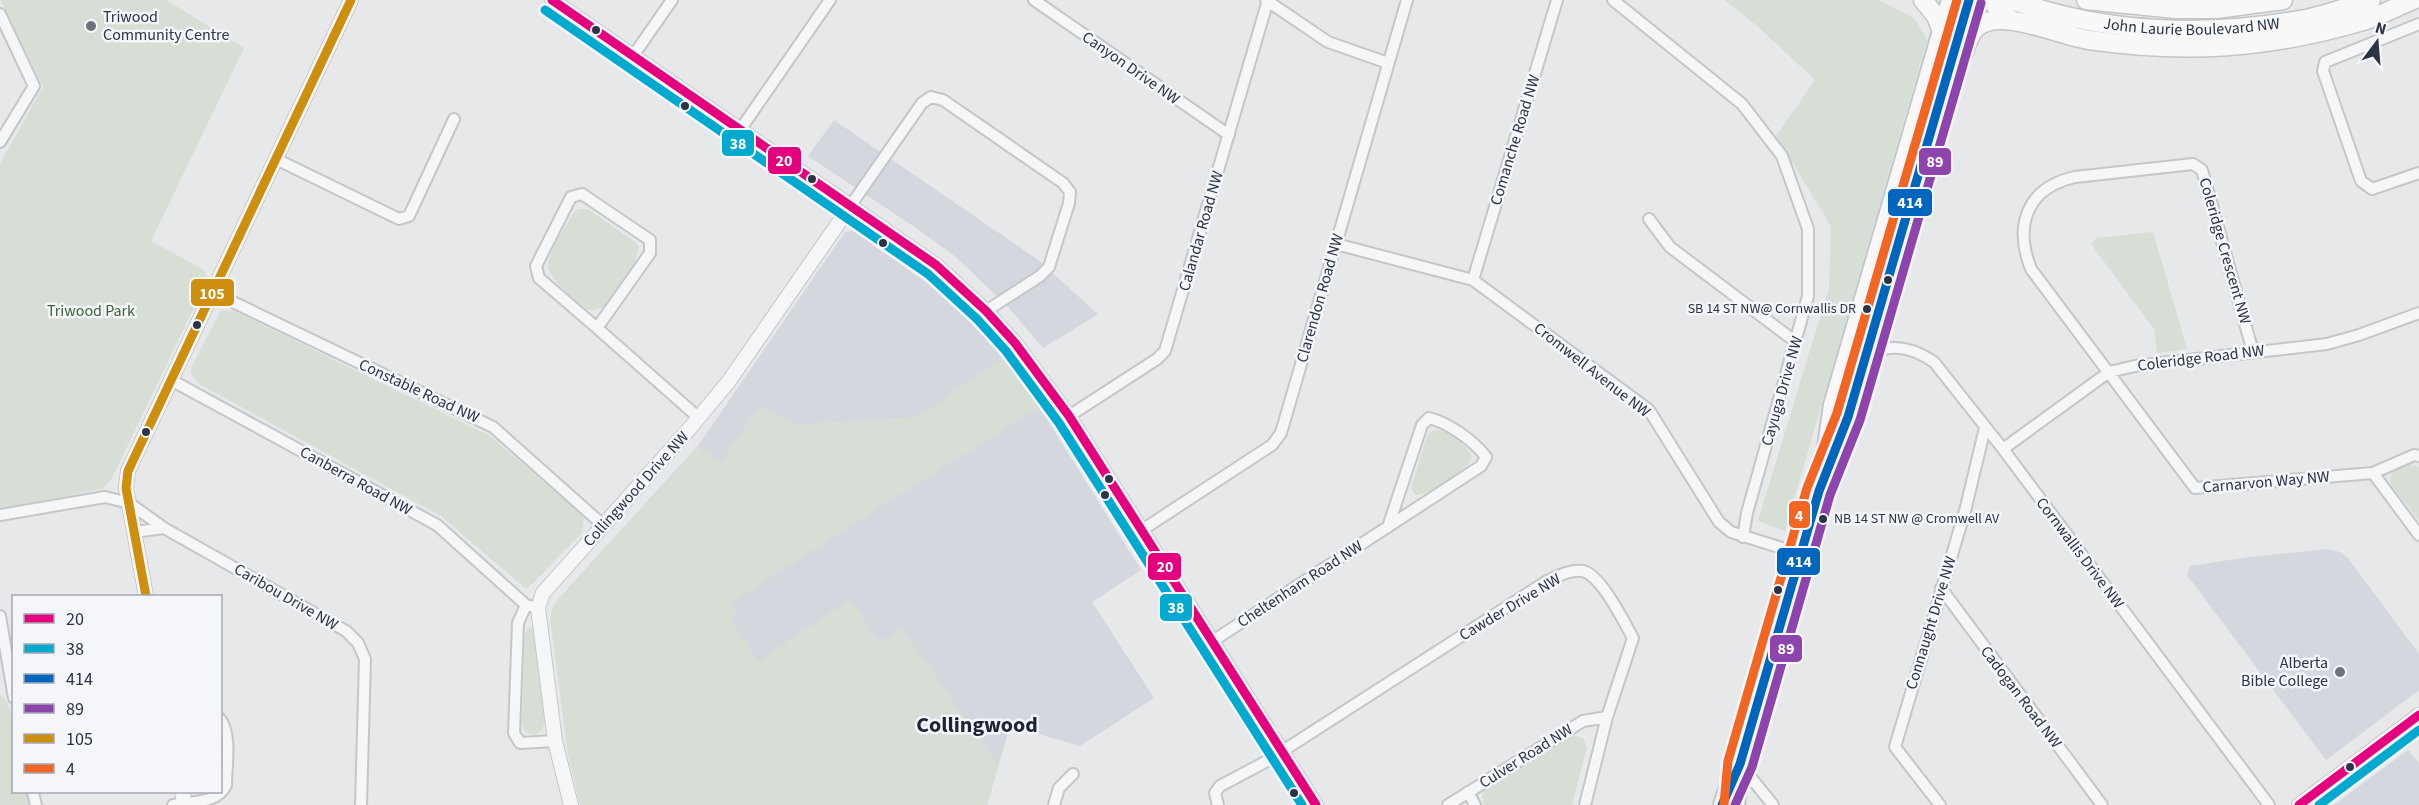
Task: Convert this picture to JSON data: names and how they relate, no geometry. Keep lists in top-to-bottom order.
{
  "streets": {
    "main road": ["John Laurie Boulevard NW"],
    "street": [
      "Canyon Drive NW",
      "Comanche Road NW",
      "Calandar Road NW",
      "Coleridge Crescent NW",
      "Clarendon Road NW",
      "Coleridge Road NW",
      "Cromwell Avenue NW",
      "Constable Road NW",
      "Cayuga Drive NW",
      "Canberra Road NW",
      "Carnarvon Way NW",
      "Collingwood Drive NW",
      "Cornwallis Drive NW",
      "Cheltenham Road NW",
      "Caribou Drive NW",
      "Cawder Drive NW",
      "Connaught Drive NW",
      "Cadogan Road NW",
      "Culver Road NW"
    ]
  },
  "crossings": [
    ["Canyon Drive NW", "Calandar Road NW"],
    ["Comanche Road NW", "Cromwell Avenue NW"],
    ["Coleridge Crescent NW", "Coleridge Road NW"],
    ["Coleridge Crescent NW", "Carnarvon Way NW"],
    ["Clarendon Road NW", "Cromwell Avenue NW"],
    ["Coleridge Road NW", "Carnarvon Way NW"],
    ["Coleridge Road NW", "Cornwallis Drive NW"],
    ["Cromwell Avenue NW", "Cayuga Drive NW"],
    ["Constable Road NW", "Collingwood Drive NW"],
    ["Canberra Road NW", "Collingwood Drive NW"],
    ["Cornwallis Drive NW", "Connaught Drive NW"],
    ["Cawder Drive NW", "Culver Road NW"],
    ["Connaught Drive NW", "Cadogan Road NW"]
  ],
  "districts": ["Collingwood"],
  "parks": ["Triwood Park"],
  "places": [
    "Triwood Community Centre",
    "SB 14 ST NW@ Cornwallis DR",
    "NB 14 ST NW @ Cromwell AV",
    "Alberta Bible College"
  ],
  "lines": [
    "transit line 20",
    "transit line 414",
    "transit line 105",
    "transit line 4",
    "transit line 89",
    "transit line 38"
  ],
  "legend": [
    "20",
    "38",
    "414",
    "89",
    "105",
    "4"
  ],
  "north": "top"
}
